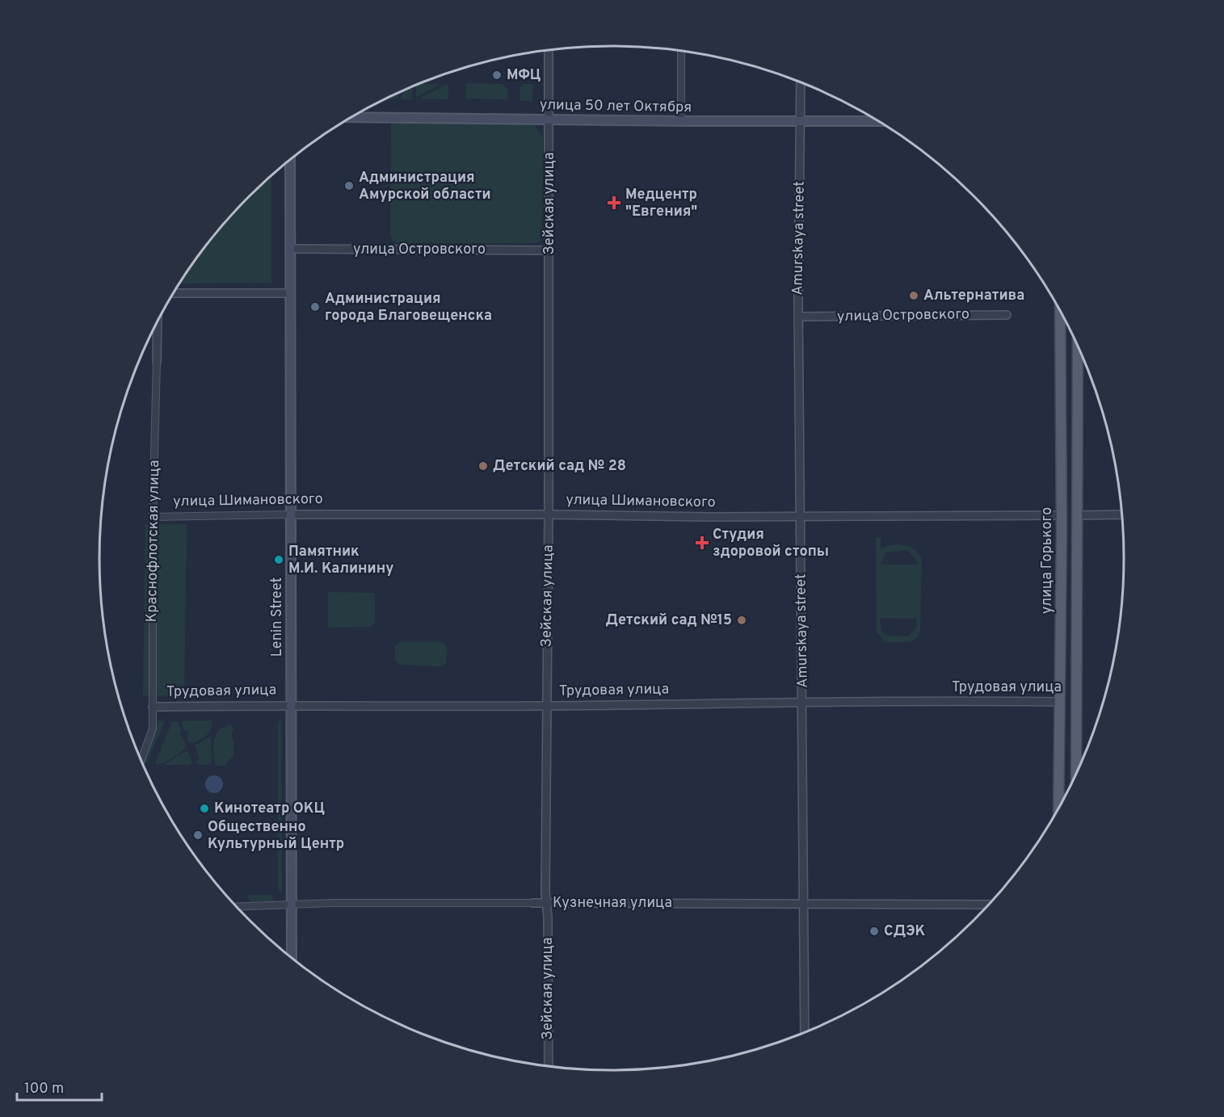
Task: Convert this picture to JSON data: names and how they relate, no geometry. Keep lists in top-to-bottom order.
{
  "streets": {
    "main road": [
      "улица 50 лет Октября",
      "улица Шимановского",
      "улица Горького",
      "Lenin Street",
      "Трудовая улица"
    ],
    "street": [
      "Зейская улица",
      "Amurskaya street",
      "улица Островского",
      "Краснофлотская улица",
      "Кузнечная улица"
    ]
  },
  "crossings": [
    ["улица 50 лет Октября", "Зейская улица"],
    ["улица 50 лет Октября", "Amurskaya street"],
    ["Зейская улица", "улица Островского"],
    ["Зейская улица", "улица Шимановского"],
    ["Зейская улица", "Трудовая улица"],
    ["Зейская улица", "Кузнечная улица"],
    ["Amurskaya street", "улица Островского"],
    ["Amurskaya street", "улица Шимановского"],
    ["Amurskaya street", "Трудовая улица"],
    ["Amurskaya street", "Кузнечная улица"],
    ["улица Островского", "Lenin Street"],
    ["улица Шимановского", "Краснофлотская улица"],
    ["улица Шимановского", "улица Горького"],
    ["улица Шимановского", "Lenin Street"],
    ["Краснофлотская улица", "Трудовая улица"],
    ["улица Горького", "Трудовая улица"],
    ["Lenin Street", "Трудовая улица"],
    ["Lenin Street", "Кузнечная улица"]
  ],
  "places": {
    "other": [
      "МФЦ",
      "Администрация Амурской области",
      "Альтернатива",
      "Администрация города Благовещенска",
      "Детский сад № 28",
      "Памятник М.И. Калинину",
      "Детский сад №15",
      "Кинотеатр ОКЦ",
      "Общественно Культурный Центр",
      "СДЭК"
    ],
    "health": ["Медцентр \"Евгения\"", "Студия здоровой стопы"]
  },
  "scale_bar": "100 m"
}
